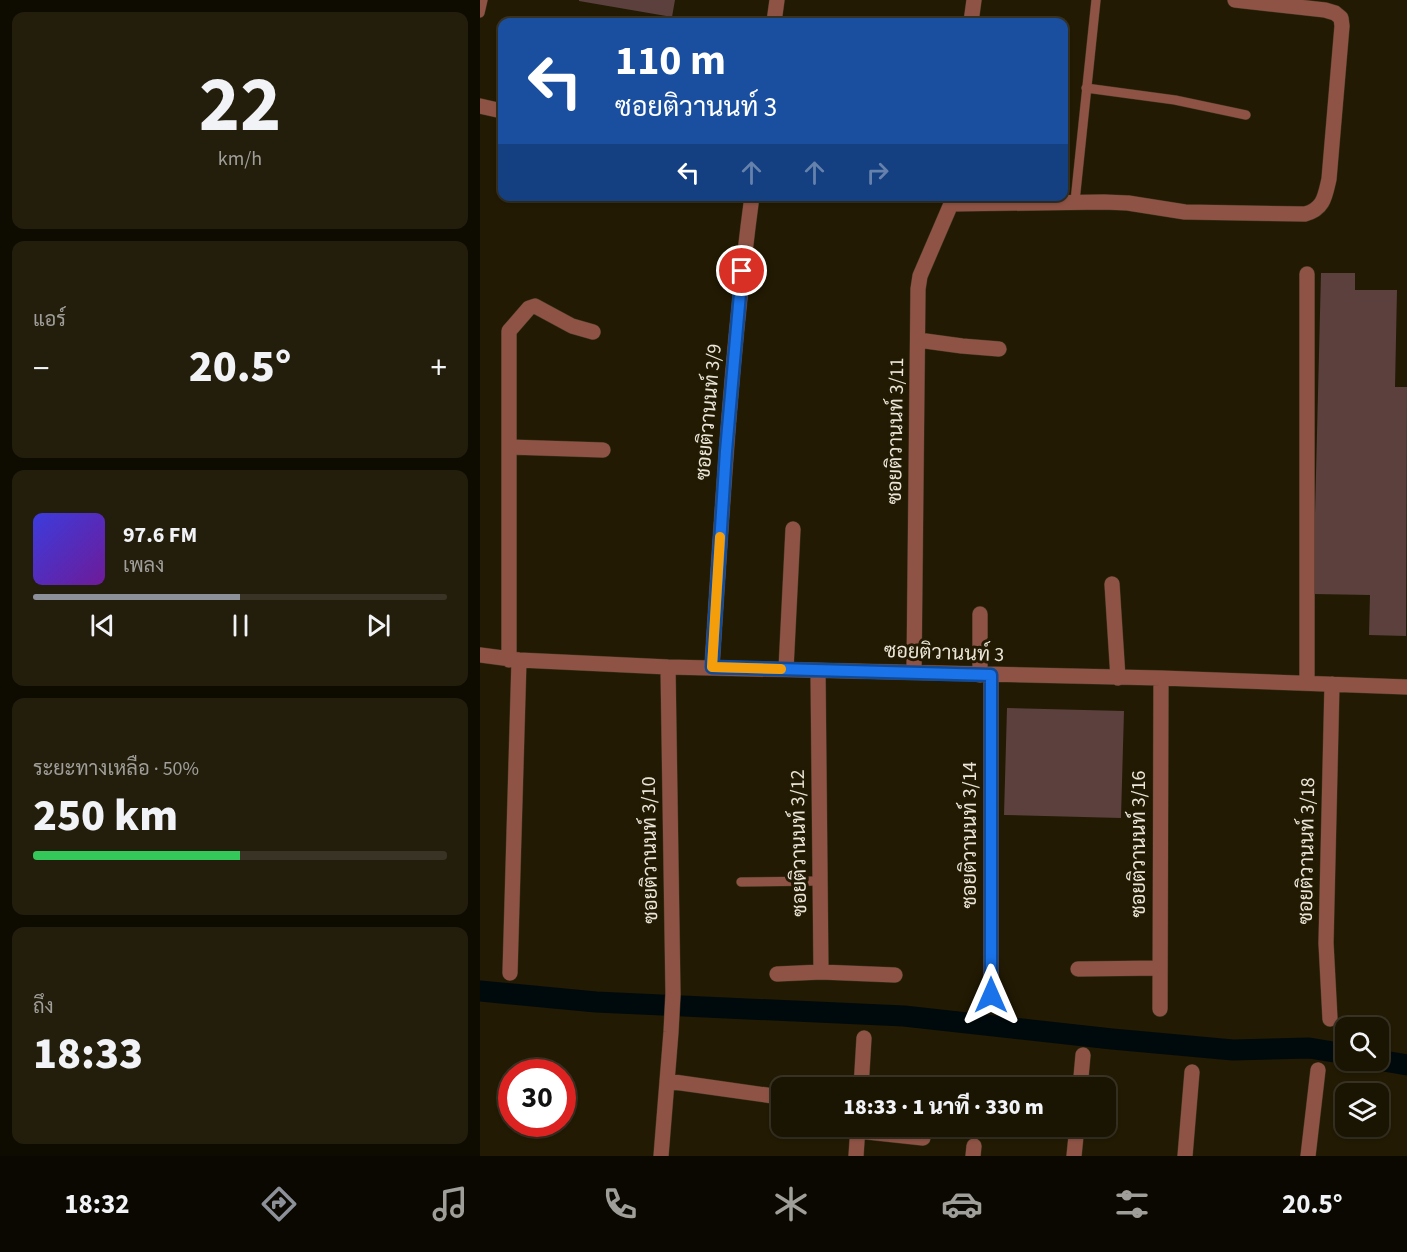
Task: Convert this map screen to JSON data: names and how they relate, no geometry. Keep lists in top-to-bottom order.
{
  "streets": {
    "street": [
      "ซอยติวานนท์ 3/9",
      "ซอยติวานนท์ 3/11",
      "ซอยติวานนท์ 3",
      "ซอยติวานนท์ 3/14",
      "ซอยติวานนท์ 3/12",
      "ซอยติวานนท์ 3/16",
      "ซอยติวานนท์ 3/10",
      "ซอยติวานนท์ 3/18"
    ]
  },
  "crossings": [
    ["ซอยติวานนท์ 3/9", "ซอยติวานนท์ 3"],
    ["ซอยติวานนท์ 3/11", "ซอยติวานนท์ 3"],
    ["ซอยติวานนท์ 3", "ซอยติวานนท์ 3/14"],
    ["ซอยติวานนท์ 3", "ซอยติวานนท์ 3/12"],
    ["ซอยติวานนท์ 3", "ซอยติวานนท์ 3/16"],
    ["ซอยติวานนท์ 3", "ซอยติวานนท์ 3/10"],
    ["ซอยติวานนท์ 3", "ซอยติวานนท์ 3/18"]
  ],
  "page": {
    "tile": [
      ["22", "km/h"],
      "แอร์",
      ["ระยะทางเหลือ · 50%", "250 km"],
      ["ถึง", "18:33"]
    ],
    "turn": ["110 m", "ซอยติวานนท์ 3"],
    "heat": ["−", "20.5°", "+"],
    "song": ["97.6 FM", "เพลง"],
    "limit": "30",
    "trip": "18:33 · 1 นาที · 330 m",
    "tabs": ["18:32", "20.5°"]
  }
}
